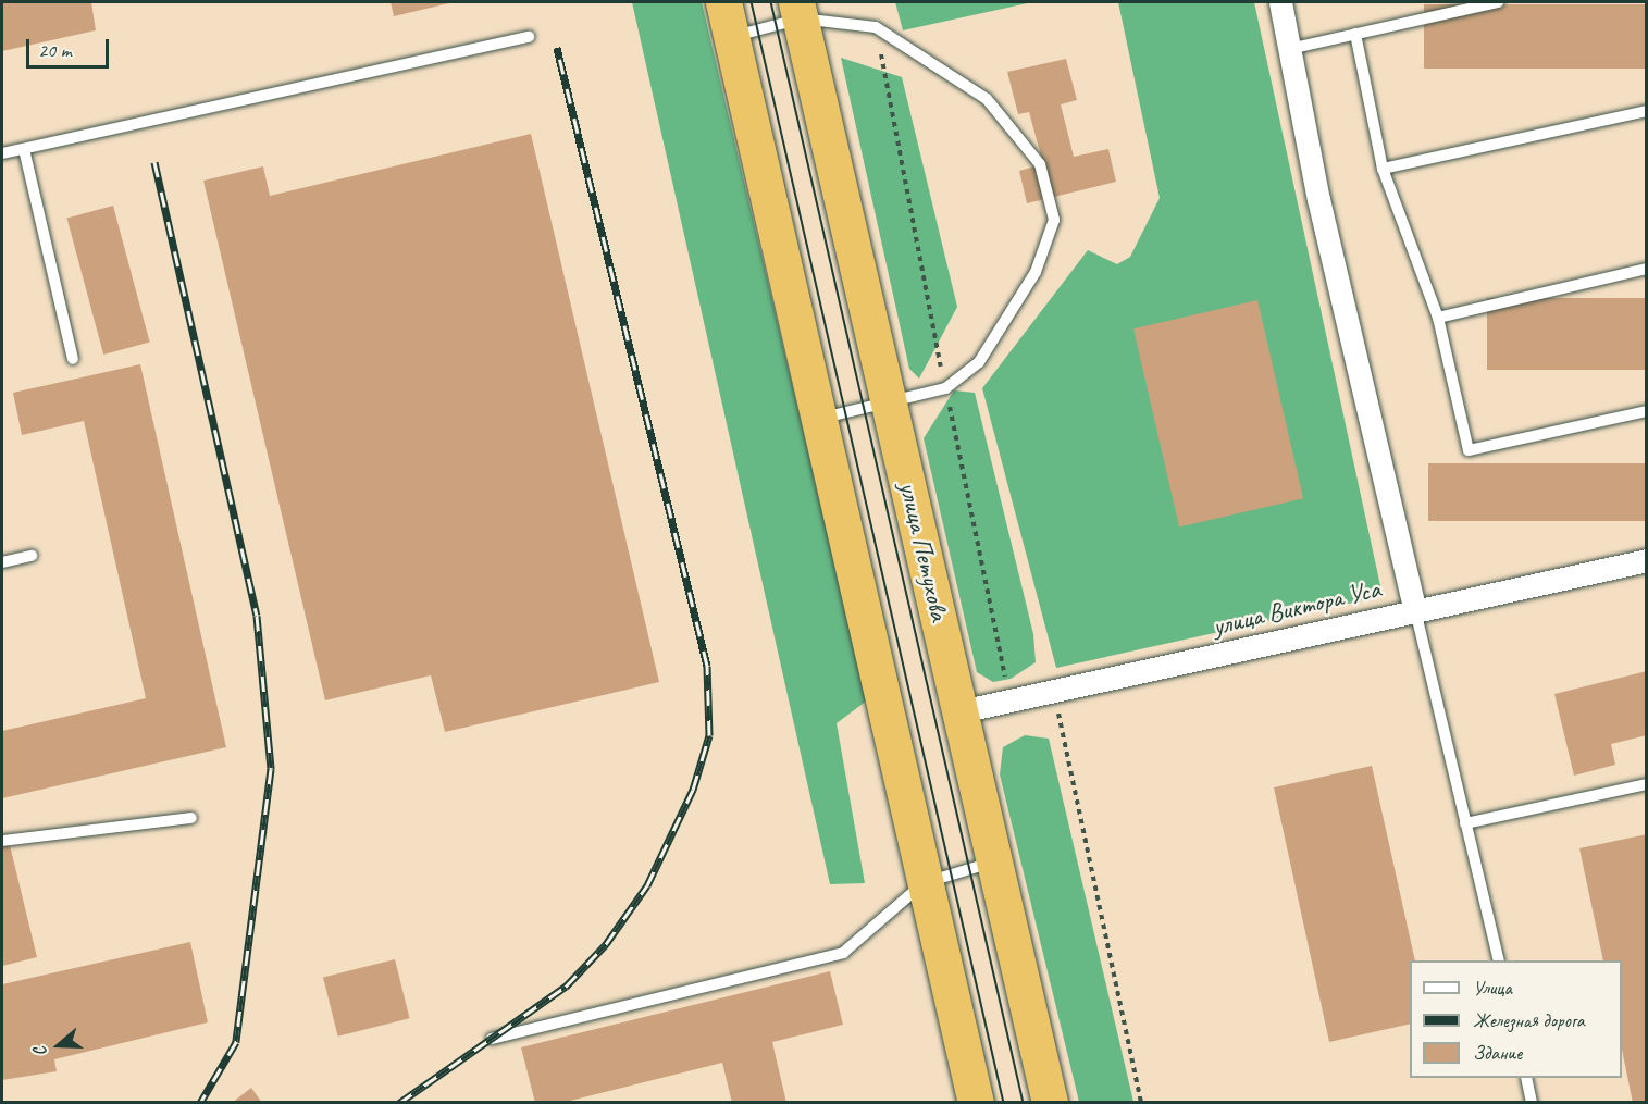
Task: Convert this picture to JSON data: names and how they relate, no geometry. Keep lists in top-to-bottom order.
{
  "streets": {
    "highway": ["улица Петухова"],
    "street": ["улица Виктора Уса"]
  },
  "crossings": [
    ["улица Петухова", "улица Виктора Уса"]
  ],
  "legend": ["Улица", "Железная дорога", "Здание"],
  "scale_bar": "20 m",
  "north": "left"
}
